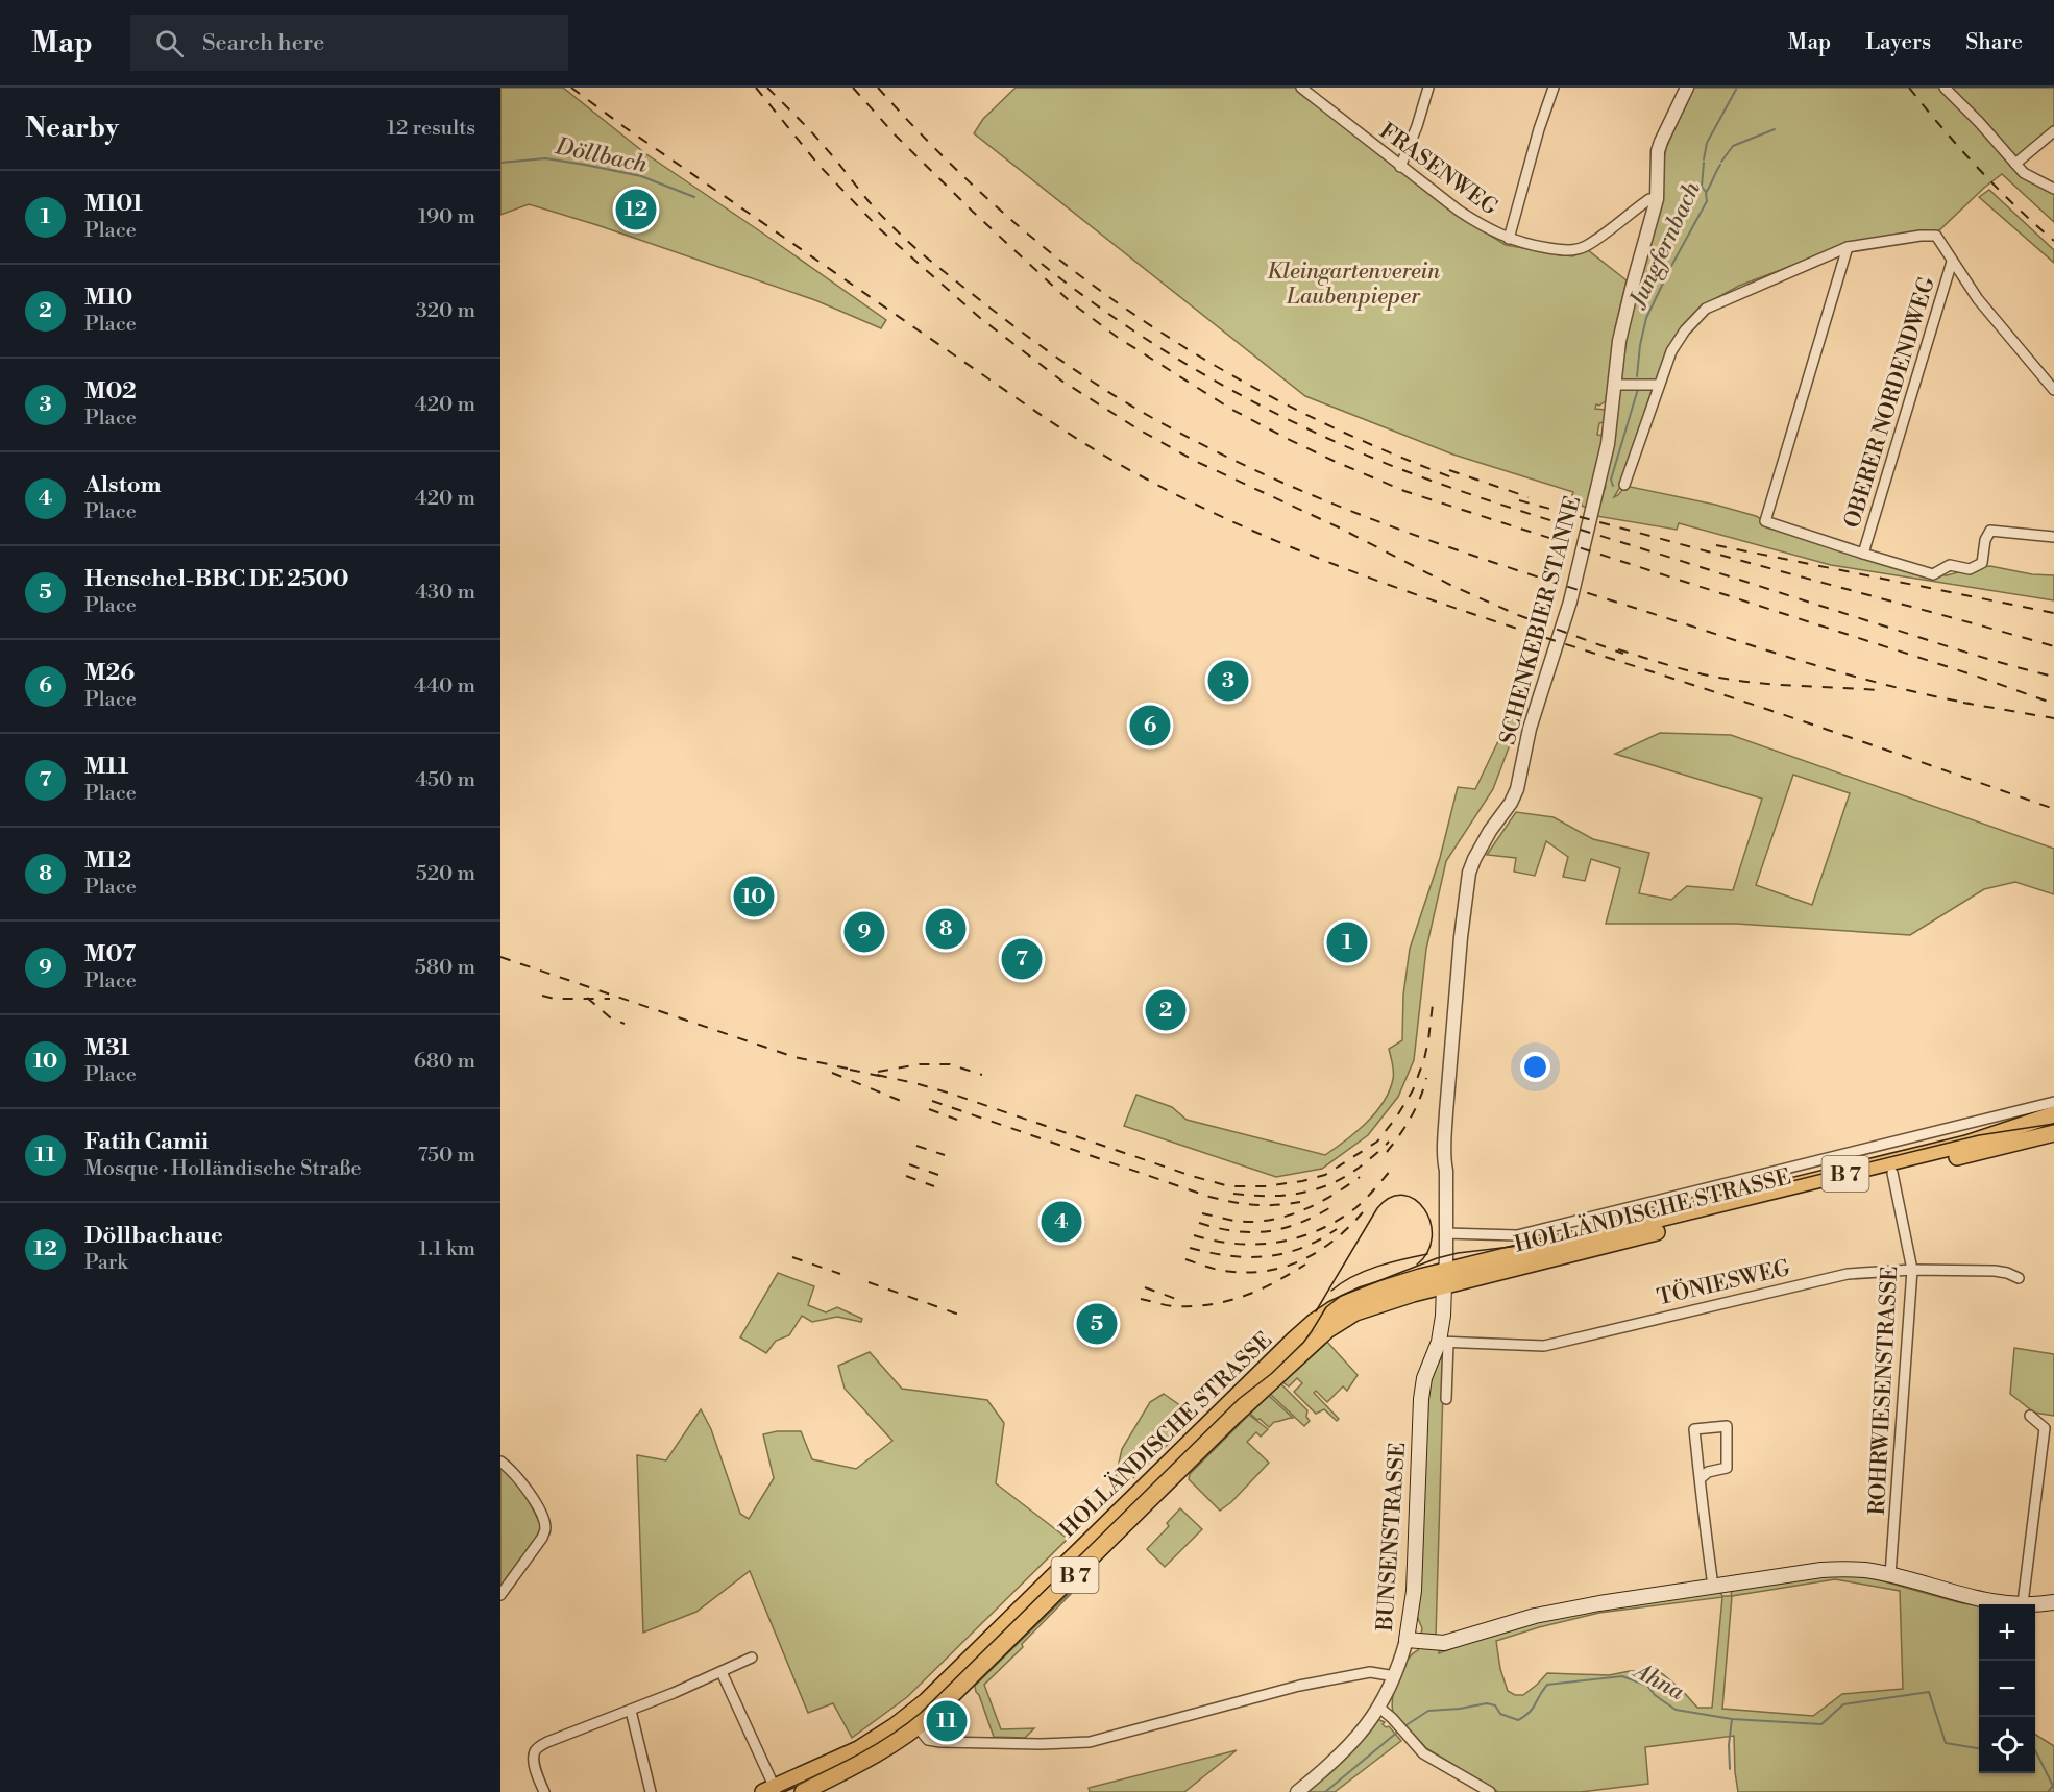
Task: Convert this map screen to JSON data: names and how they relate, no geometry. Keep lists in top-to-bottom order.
{
  "streets": {
    "main road": ["B 7", "HOLLÄNDISCHE STRASSE", "BUNSENSTRASSE"],
    "street": [
      "FRASENWEG",
      "OBERER NORDENDWEG",
      "SCHENKEBIER STANNE",
      "TÖNIESWEG",
      "ROHRWIESENSTRASSE"
    ]
  },
  "crossings": [
    ["FRASENWEG", "SCHENKEBIER STANNE"],
    ["SCHENKEBIER STANNE", "HOLLÄNDISCHE STRASSE"],
    ["SCHENKEBIER STANNE", "BUNSENSTRASSE"],
    ["HOLLÄNDISCHE STRASSE", "ROHRWIESENSTRASSE"],
    ["HOLLÄNDISCHE STRASSE", "BUNSENSTRASSE"],
    ["TÖNIESWEG", "ROHRWIESENSTRASSE"],
    ["TÖNIESWEG", "BUNSENSTRASSE"]
  ],
  "water": ["Döllbach", "Jungfernbach", "Ahna"],
  "parks": ["Kleingartenverein Laubenpieper"],
  "page": {
    "header": "Map",
    "search": "Search here",
    "nav": ["Map", "Layers", "Share"],
    "heading": ["Nearby", "12 results"],
    "list": [
      {
        "mark": "1",
        "name": "M101",
        "note": "Place",
        "value": "190 m"
      },
      {
        "mark": "2",
        "name": "M10",
        "note": "Place",
        "value": "320 m"
      },
      {
        "mark": "3",
        "name": "M02",
        "note": "Place",
        "value": "420 m"
      },
      {
        "mark": "4",
        "name": "Alstom",
        "note": "Place",
        "value": "420 m"
      },
      {
        "mark": "5",
        "name": "Henschel-BBC DE 2500",
        "note": "Place",
        "value": "430 m"
      },
      {
        "mark": "6",
        "name": "M26",
        "note": "Place",
        "value": "440 m"
      },
      {
        "mark": "7",
        "name": "M11",
        "note": "Place",
        "value": "450 m"
      },
      {
        "mark": "8",
        "name": "M12",
        "note": "Place",
        "value": "520 m"
      },
      {
        "mark": "9",
        "name": "M07",
        "note": "Place",
        "value": "580 m"
      },
      {
        "mark": "10",
        "name": "M31",
        "note": "Place",
        "value": "680 m"
      },
      {
        "mark": "11",
        "name": "Fatih Camii",
        "note": "Mosque · Holländische Straße",
        "value": "750 m"
      },
      {
        "mark": "12",
        "name": "Döllbachaue",
        "note": "Park",
        "value": "1.1 km"
      }
    ],
    "pins": [
      "12",
      "3",
      "6",
      "10",
      "8",
      "9",
      "1",
      "7",
      "2",
      "4",
      "5",
      "11"
    ],
    "map_buttons": ["+", "−"]
  }
}
